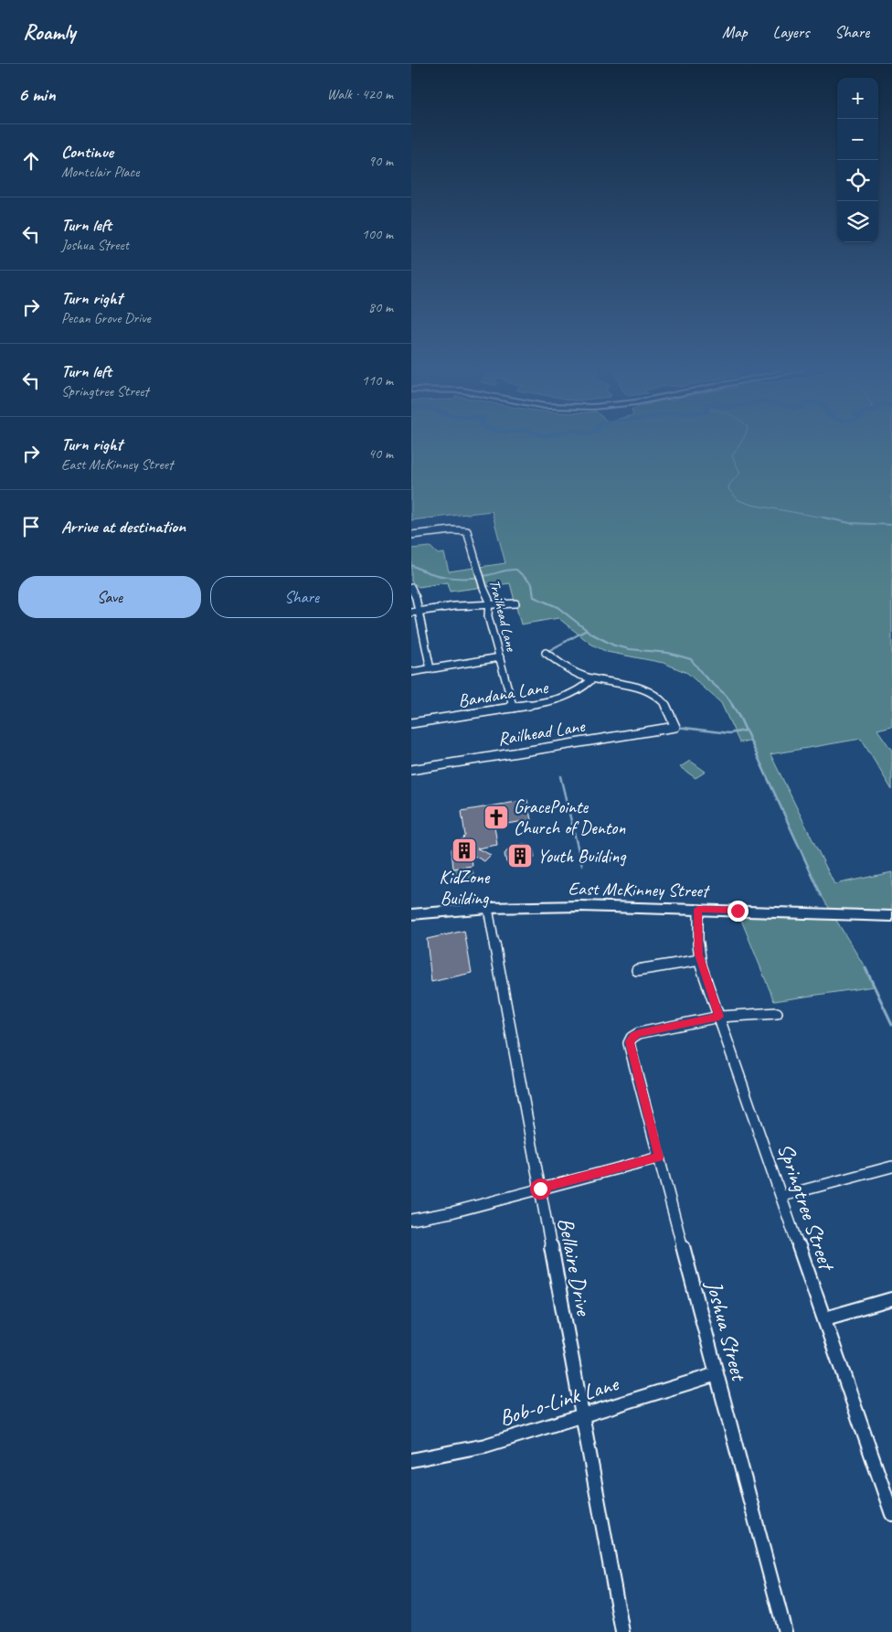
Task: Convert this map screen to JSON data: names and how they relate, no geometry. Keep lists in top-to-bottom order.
{
  "streets": {
    "street": [
      "Trailhead Lane",
      "Bandana Lane",
      "Railhead Lane",
      "East McKinney Street",
      "Springtree Street",
      "Bellaire Drive",
      "Joshua Street",
      "Bob-o-Link Lane"
    ]
  },
  "crossings": [
    ["Trailhead Lane", "Bandana Lane"],
    ["Bandana Lane", "Railhead Lane"],
    ["East McKinney Street", "Springtree Street"],
    ["East McKinney Street", "Bellaire Drive"],
    ["Bellaire Drive", "Bob-o-Link Lane"],
    ["Joshua Street", "Bob-o-Link Lane"]
  ],
  "places": {
    "church": ["GracePointe Church of Denton"],
    "building": ["KidZone Building", "Youth Building"]
  },
  "page": {
    "header": "Roamly",
    "nav": ["Map", "Layers", "Share"],
    "heading": ["6 min", "Walk · 420 m"],
    "map_buttons": ["+", "−"],
    "list": [
      ["Continue", "Montclair Place", "90 m"],
      ["Turn left", "Joshua Street", "100 m"],
      ["Turn right", "Pecan Grove Drive", "80 m"],
      ["Turn left", "Springtree Street", "110 m"],
      ["Turn right", "East McKinney Street", "40 m"],
      "Arrive at destination"
    ],
    "buttons": ["Save", "Share"]
  }
}
